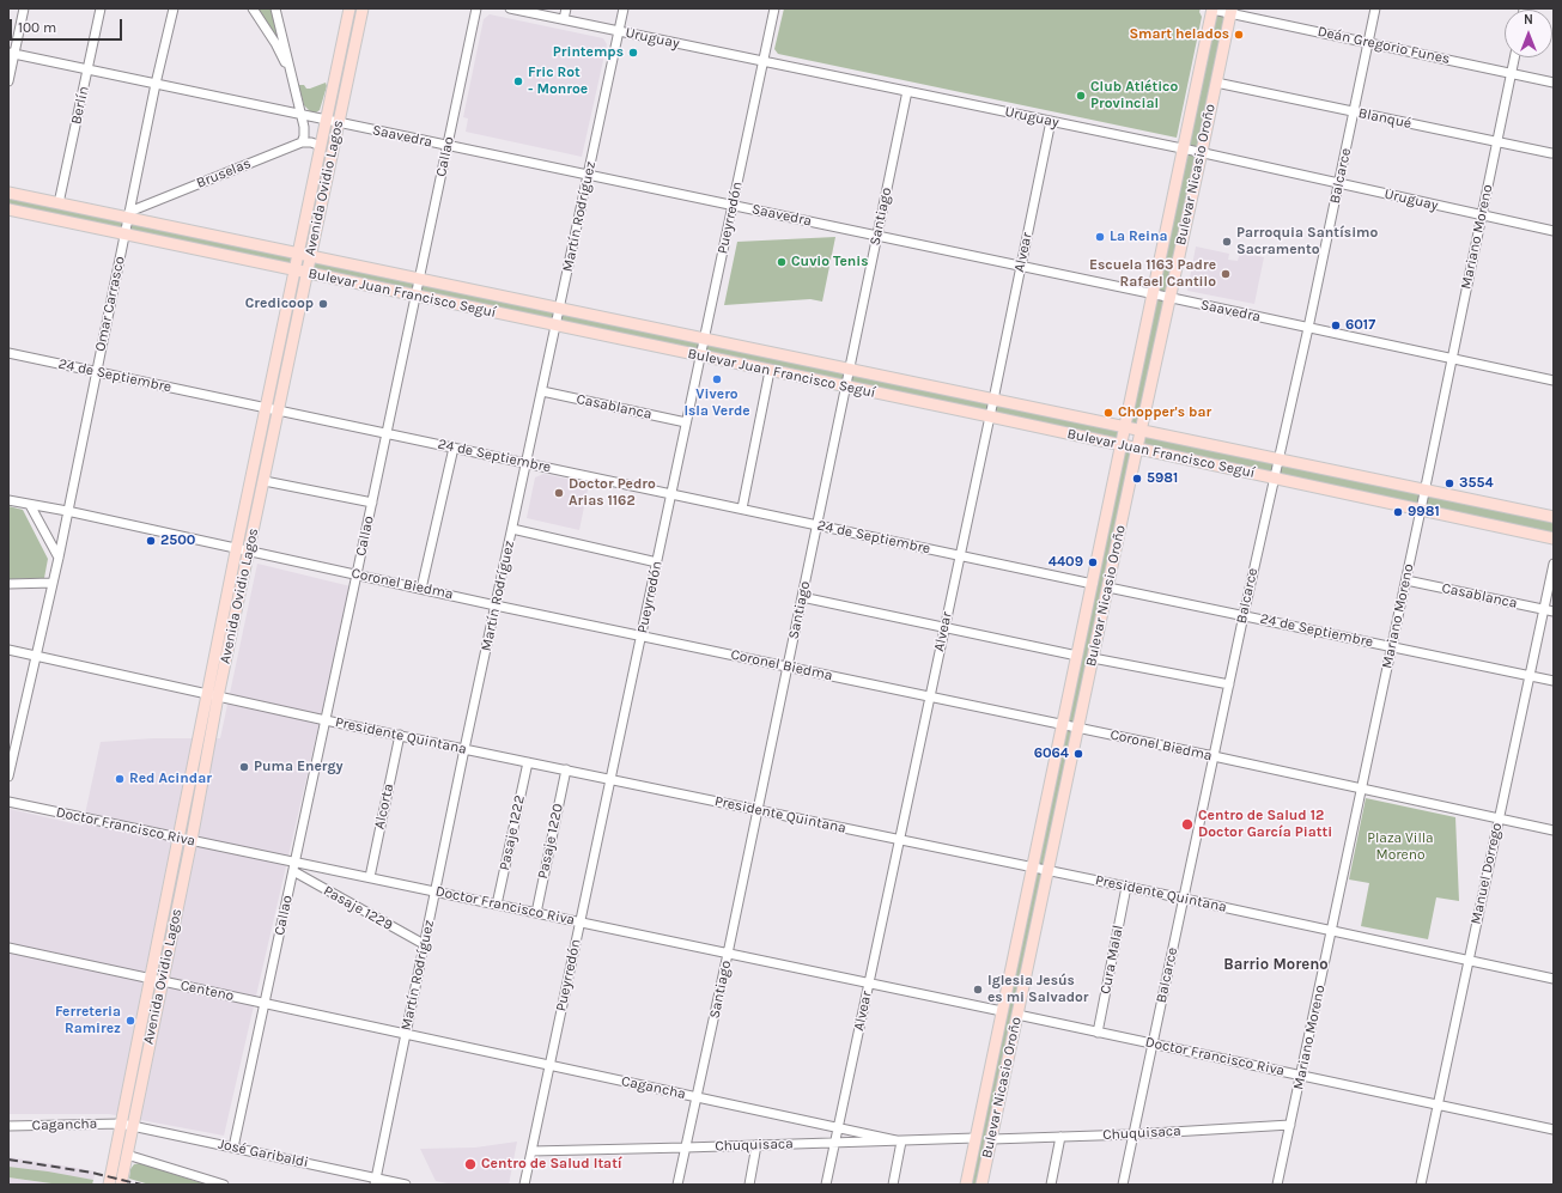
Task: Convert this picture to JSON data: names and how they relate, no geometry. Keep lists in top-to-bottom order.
{
  "streets": {
    "main road": ["Bulevar Nicasio Oroño", "Avenida Ovidio Lagos", "Bulevar Juan Francisco Seguí"],
    "street": [
      "Uruguay",
      "Deán Gregorio Funes",
      "Berlín",
      "Blanqué",
      "Saavedra",
      "Callao",
      "Bruselas",
      "Balcarce",
      "Martín Rodríguez",
      "Santiago",
      "Pueyrredón",
      "Mariano Moreno",
      "Alvear",
      "Omar Carrasco",
      "24 de Septiembre",
      "Casablanca",
      "Coronel Biedma",
      "Presidente Quintana",
      "Alcorta",
      "Doctor Francisco Riva",
      "Pasaje 1222",
      "Pasaje 1220",
      "Manuel Dorrego",
      "Pasaje 1229",
      "Cura Malal",
      "Centeno",
      "Cagancha",
      "Chuquisaca",
      "José Garibaldi"
    ]
  },
  "crossings": [
    ["Uruguay", "Bulevar Nicasio Oroño"],
    ["Uruguay", "Balcarce"],
    ["Uruguay", "Martín Rodríguez"],
    ["Uruguay", "Santiago"],
    ["Uruguay", "Pueyrredón"],
    ["Uruguay", "Mariano Moreno"],
    ["Uruguay", "Alvear"],
    ["Deán Gregorio Funes", "Bulevar Nicasio Oroño"],
    ["Deán Gregorio Funes", "Balcarce"],
    ["Deán Gregorio Funes", "Mariano Moreno"],
    ["Berlín", "Saavedra"],
    ["Berlín", "Bulevar Juan Francisco Seguí"],
    ["Blanqué", "Bulevar Nicasio Oroño"],
    ["Blanqué", "Balcarce"],
    ["Blanqué", "Mariano Moreno"],
    ["Saavedra", "Callao"],
    ["Saavedra", "Bulevar Nicasio Oroño"],
    ["Saavedra", "Balcarce"],
    ["Saavedra", "Avenida Ovidio Lagos"],
    ["Saavedra", "Martín Rodríguez"],
    ["Saavedra", "Santiago"],
    ["Saavedra", "Pueyrredón"],
    ["Saavedra", "Mariano Moreno"],
    ["Saavedra", "Alvear"],
    ["Saavedra", "Omar Carrasco"],
    ["Callao", "Bulevar Juan Francisco Seguí"],
    ["Callao", "24 de Septiembre"],
    ["Callao", "Coronel Biedma"],
    ["Callao", "Presidente Quintana"],
    ["Callao", "Doctor Francisco Riva"],
    ["Callao", "Pasaje 1229"],
    ["Callao", "Centeno"],
    ["Callao", "José Garibaldi"],
    ["Bruselas", "Bulevar Juan Francisco Seguí"],
    ["Bruselas", "Omar Carrasco"],
    ["Bulevar Nicasio Oroño", "Bulevar Juan Francisco Seguí"],
    ["Bulevar Nicasio Oroño", "24 de Septiembre"],
    ["Bulevar Nicasio Oroño", "Coronel Biedma"],
    ["Bulevar Nicasio Oroño", "Presidente Quintana"],
    ["Bulevar Nicasio Oroño", "Doctor Francisco Riva"],
    ["Bulevar Nicasio Oroño", "Chuquisaca"],
    ["Balcarce", "Bulevar Juan Francisco Seguí"],
    ["Balcarce", "24 de Septiembre"],
    ["Balcarce", "Coronel Biedma"],
    ["Balcarce", "Presidente Quintana"],
    ["Balcarce", "Doctor Francisco Riva"],
    ["Balcarce", "Chuquisaca"],
    ["Avenida Ovidio Lagos", "Bulevar Juan Francisco Seguí"],
    ["Avenida Ovidio Lagos", "24 de Septiembre"],
    ["Avenida Ovidio Lagos", "Coronel Biedma"],
    ["Avenida Ovidio Lagos", "Presidente Quintana"],
    ["Avenida Ovidio Lagos", "Doctor Francisco Riva"],
    ["Avenida Ovidio Lagos", "Centeno"],
    ["Avenida Ovidio Lagos", "Cagancha"],
    ["Avenida Ovidio Lagos", "José Garibaldi"],
    ["Martín Rodríguez", "Bulevar Juan Francisco Seguí"],
    ["Martín Rodríguez", "24 de Septiembre"],
    ["Martín Rodríguez", "Casablanca"],
    ["Martín Rodríguez", "Coronel Biedma"],
    ["Martín Rodríguez", "Presidente Quintana"],
    ["Martín Rodríguez", "Doctor Francisco Riva"],
    ["Martín Rodríguez", "Pasaje 1229"],
    ["Martín Rodríguez", "Centeno"],
    ["Martín Rodríguez", "Cagancha"],
    ["Martín Rodríguez", "José Garibaldi"],
    ["Santiago", "Bulevar Juan Francisco Seguí"],
    ["Santiago", "24 de Septiembre"],
    ["Santiago", "Coronel Biedma"],
    ["Santiago", "Presidente Quintana"],
    ["Santiago", "Doctor Francisco Riva"],
    ["Santiago", "Cagancha"],
    ["Santiago", "Chuquisaca"],
    ["Pueyrredón", "Bulevar Juan Francisco Seguí"],
    ["Pueyrredón", "24 de Septiembre"],
    ["Pueyrredón", "Casablanca"],
    ["Pueyrredón", "Coronel Biedma"],
    ["Pueyrredón", "Presidente Quintana"],
    ["Pueyrredón", "Doctor Francisco Riva"],
    ["Pueyrredón", "Cagancha"],
    ["Pueyrredón", "Chuquisaca"],
    ["Mariano Moreno", "Bulevar Juan Francisco Seguí"],
    ["Mariano Moreno", "24 de Septiembre"],
    ["Mariano Moreno", "Casablanca"],
    ["Mariano Moreno", "Coronel Biedma"],
    ["Mariano Moreno", "Presidente Quintana"],
    ["Mariano Moreno", "Doctor Francisco Riva"],
    ["Mariano Moreno", "Chuquisaca"],
    ["Alvear", "Bulevar Juan Francisco Seguí"],
    ["Alvear", "24 de Septiembre"],
    ["Alvear", "Coronel Biedma"],
    ["Alvear", "Presidente Quintana"],
    ["Alvear", "Doctor Francisco Riva"],
    ["Alvear", "Cagancha"],
    ["Alvear", "Chuquisaca"],
    ["Bulevar Juan Francisco Seguí", "Omar Carrasco"],
    ["Omar Carrasco", "24 de Septiembre"],
    ["Omar Carrasco", "Coronel Biedma"],
    ["Omar Carrasco", "Presidente Quintana"],
    ["24 de Septiembre", "Manuel Dorrego"],
    ["Casablanca", "Manuel Dorrego"],
    ["Coronel Biedma", "Manuel Dorrego"],
    ["Presidente Quintana", "Alcorta"],
    ["Presidente Quintana", "Pasaje 1222"],
    ["Presidente Quintana", "Pasaje 1220"],
    ["Presidente Quintana", "Manuel Dorrego"],
    ["Presidente Quintana", "Cura Malal"],
    ["Alcorta", "Doctor Francisco Riva"],
    ["Doctor Francisco Riva", "Pasaje 1222"],
    ["Doctor Francisco Riva", "Pasaje 1220"],
    ["Doctor Francisco Riva", "Manuel Dorrego"],
    ["Doctor Francisco Riva", "Pasaje 1229"],
    ["Doctor Francisco Riva", "Cura Malal"],
    ["Centeno", "Cagancha"],
    ["Cagancha", "Chuquisaca"],
    ["Cagancha", "José Garibaldi"]
  ],
  "districts": ["Barrio Moreno"],
  "parks": ["Plaza Villa Moreno"],
  "places": [
    "Smart helados",
    "Printemps",
    "Fric Rot - Monroe",
    "Club Atlético Provincial",
    "La Reina",
    "Parroquia Santísimo Sacramento",
    "Cuvio Tenis",
    "Escuela 1163 Padre Rafael Cantilo",
    "Credicoop",
    "6017",
    "Vivero Isla Verde",
    "Chopper's bar",
    "5981",
    "3554",
    "Doctor Pedro Arias 1162",
    "9981",
    "2500",
    "4409",
    "6064",
    "Puma Energy",
    "Red Acindar",
    "Centro de Salud 12 Doctor García Piatti",
    "Iglesia Jesús es mi Salvador",
    "Ferreteria Ramirez",
    "Centro de Salud Itatí"
  ],
  "scale_bar": "100 m",
  "north": "top"
}
